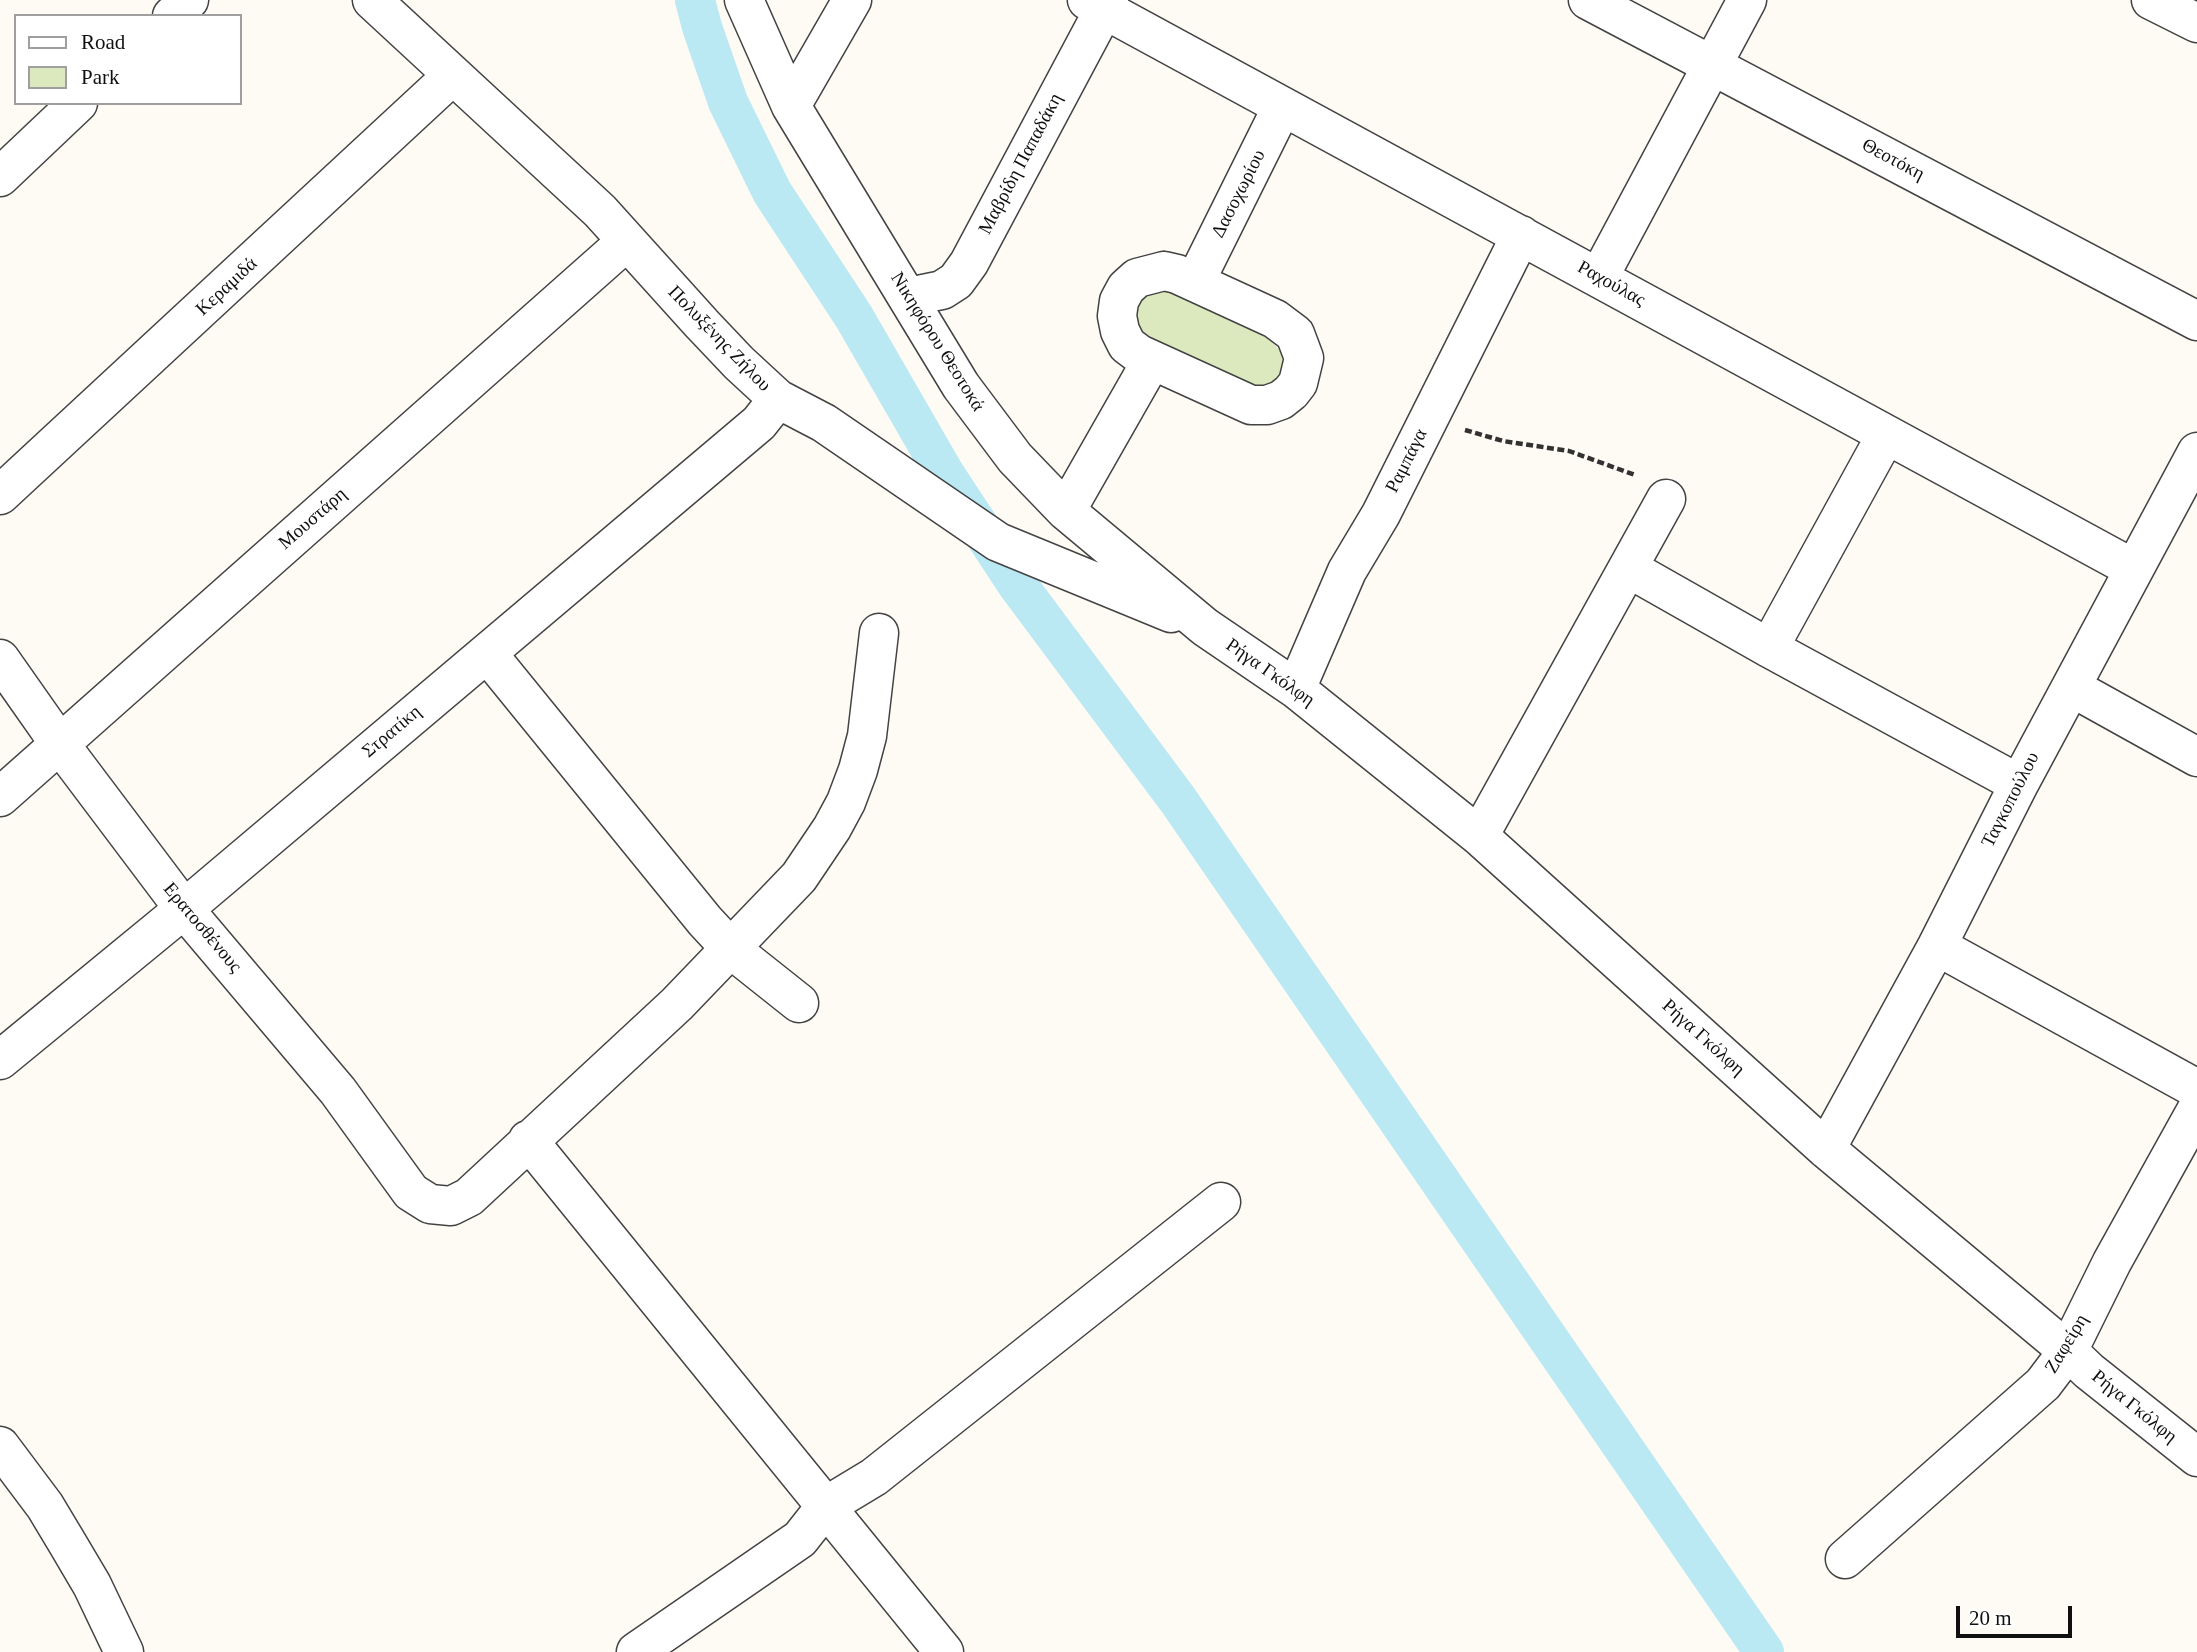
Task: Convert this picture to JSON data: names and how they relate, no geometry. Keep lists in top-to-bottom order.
{
  "streets": {
    "street": [
      "Θεοτόκη",
      "Μαβρίδη Παπαδάκη",
      "Δασοχωρίου",
      "Ραχούλας",
      "Κεραμιδά",
      "Πολυξένης Ζήλου",
      "Νικηφόρου Θεοτοκά",
      "Ραμπάγα",
      "Μουστάρη",
      "Ρήγα Γκόλφη",
      "Στρατίκη",
      "Ταγκοπούλου",
      "Ερατοσθένους",
      "Ζαφείρη"
    ]
  },
  "crossings": [
    ["Μαβρίδη Παπαδάκη", "Ραχούλας"],
    ["Μαβρίδη Παπαδάκη", "Νικηφόρου Θεοτοκά"],
    ["Δασοχωρίου", "Ραχούλας"],
    ["Ραχούλας", "Ραμπάγα"],
    ["Ραχούλας", "Ταγκοπούλου"],
    ["Κεραμιδά", "Πολυξένης Ζήλου"],
    ["Πολυξένης Ζήλου", "Νικηφόρου Θεοτοκά"],
    ["Πολυξένης Ζήλου", "Μουστάρη"],
    ["Πολυξένης Ζήλου", "Ρήγα Γκόλφη"],
    ["Πολυξένης Ζήλου", "Στρατίκη"],
    ["Νικηφόρου Θεοτοκά", "Ρήγα Γκόλφη"],
    ["Ραμπάγα", "Ρήγα Γκόλφη"],
    ["Μουστάρη", "Ερατοσθένους"],
    ["Ρήγα Γκόλφη", "Ταγκοπούλου"],
    ["Ρήγα Γκόλφη", "Ζαφείρη"],
    ["Στρατίκη", "Ερατοσθένους"]
  ],
  "legend": ["Road", "Park"],
  "scale_bar": "20 m"
}
